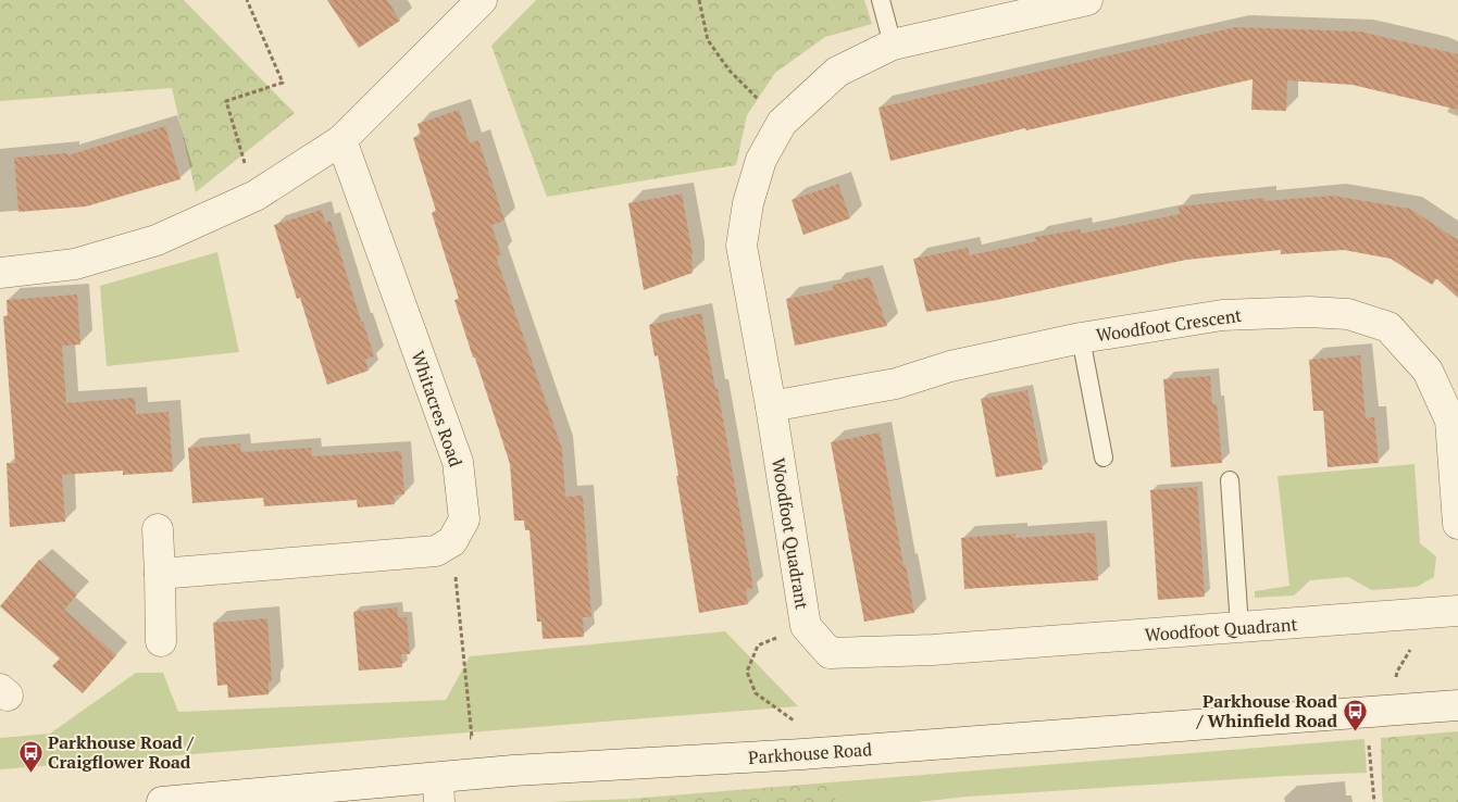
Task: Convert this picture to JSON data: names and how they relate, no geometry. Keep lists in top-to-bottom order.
{
  "streets": {
    "street": [
      "Woodfoot Crescent",
      "Whitacres Road",
      "Woodfoot Quadrant",
      "Parkhouse Road"
    ]
  },
  "crossings": [
    ["Woodfoot Crescent", "Woodfoot Quadrant"]
  ],
  "places": {
    "bus stop": ["Parkhouse Road / Whinfield Road", "Parkhouse Road / Craigflower Road"]
  }
}
